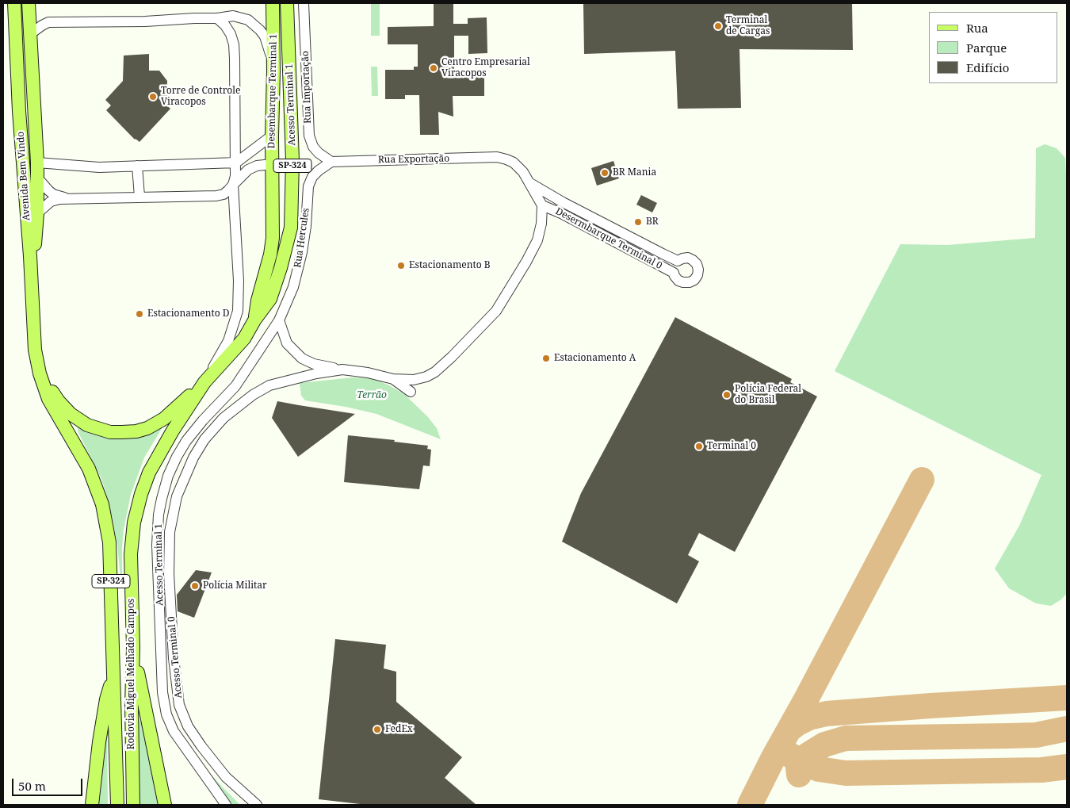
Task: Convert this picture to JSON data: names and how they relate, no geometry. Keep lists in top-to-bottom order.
{
  "streets": {
    "main road": [
      "Desembarque Terminal 1",
      "Acesso Terminal 1",
      "SP-324",
      "Avenida Bem Vindo",
      "Rodovia Miguel Melhado Campos"
    ],
    "street": [
      "Rua Importação",
      "Rua Exportação",
      "Rua Hercules",
      "Desermbarque Terminal 0",
      "Acesso Terminal 0"
    ]
  },
  "crossings": [
    ["Rua Importação", "Rua Exportação"],
    ["Rua Importação", "Rua Hercules"],
    ["Desembarque Terminal 1", "Acesso Terminal 1"],
    ["Acesso Terminal 1", "Rua Hercules"],
    ["Acesso Terminal 1", "Rodovia Miguel Melhado Campos"],
    ["Rua Exportação", "Rua Hercules"],
    ["Rua Exportação", "Desermbarque Terminal 0"],
    ["Avenida Bem Vindo", "Rodovia Miguel Melhado Campos"]
  ],
  "parks": ["Terrão"],
  "places": [
    "Terminal de Cargas",
    "Centro Empresarial Viracopos",
    "Torre de Controle Viracopos",
    "BR Mania",
    "BR",
    "Estacionamento B",
    "Estacionamento D",
    "Estacionamento A",
    "Polícia Federal do Brasil",
    "Terminal 0",
    "Polícia Militar",
    "FedEx"
  ],
  "legend": ["Rua", "Parque", "Edifício"],
  "scale_bar": "50 m"
}
